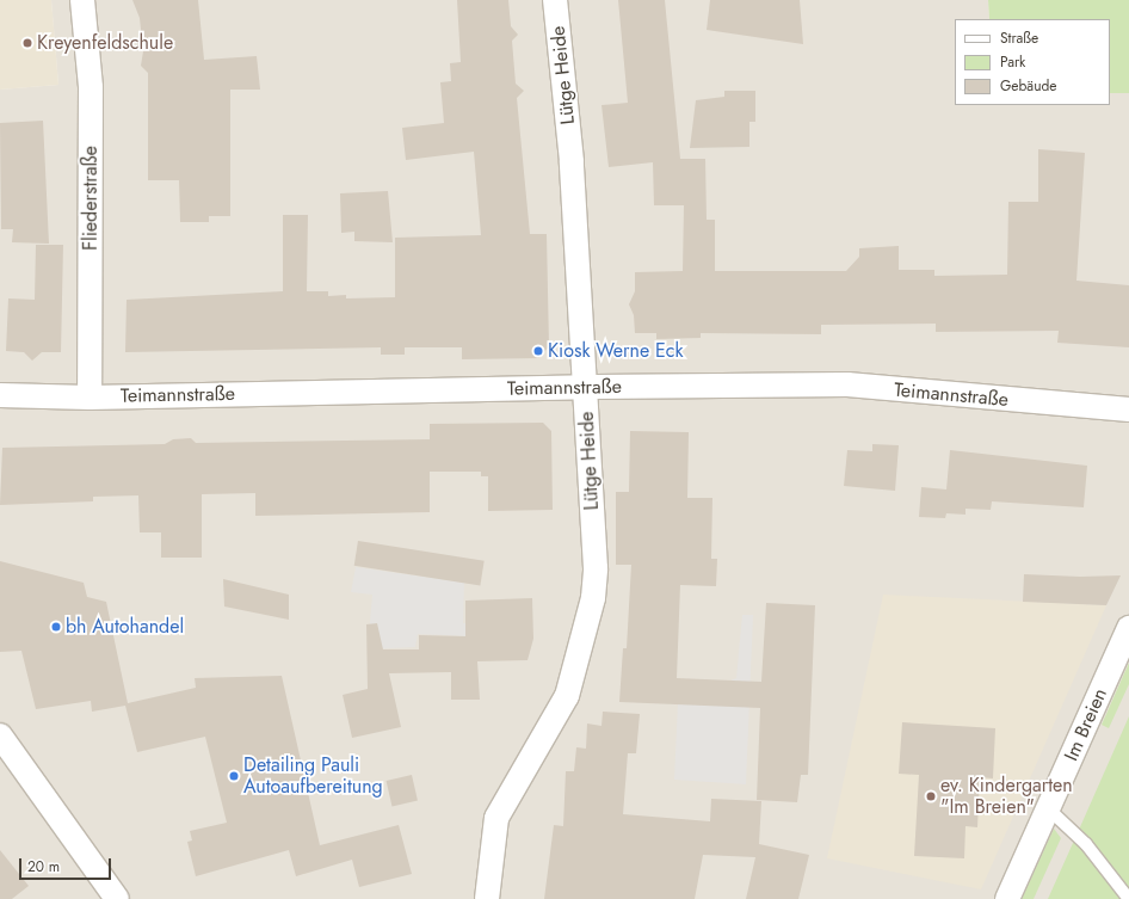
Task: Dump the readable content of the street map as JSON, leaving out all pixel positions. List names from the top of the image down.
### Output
{
  "streets": {
    "street": [
      "Lütge Heide",
      "Fliederstraße",
      "Teimannstraße",
      "Im Breien"
    ]
  },
  "crossings": [
    ["Lütge Heide", "Teimannstraße"],
    ["Fliederstraße", "Teimannstraße"]
  ],
  "places": [
    "Kreyenfeldschule",
    "Kiosk Werne Eck",
    "bh Autohandel",
    "Detailing Pauli Autoaufbereitung",
    "ev. Kindergarten \"Im Breien\""
  ],
  "legend": ["Straße", "Park", "Gebäude"],
  "scale_bar": "20 m"
}
